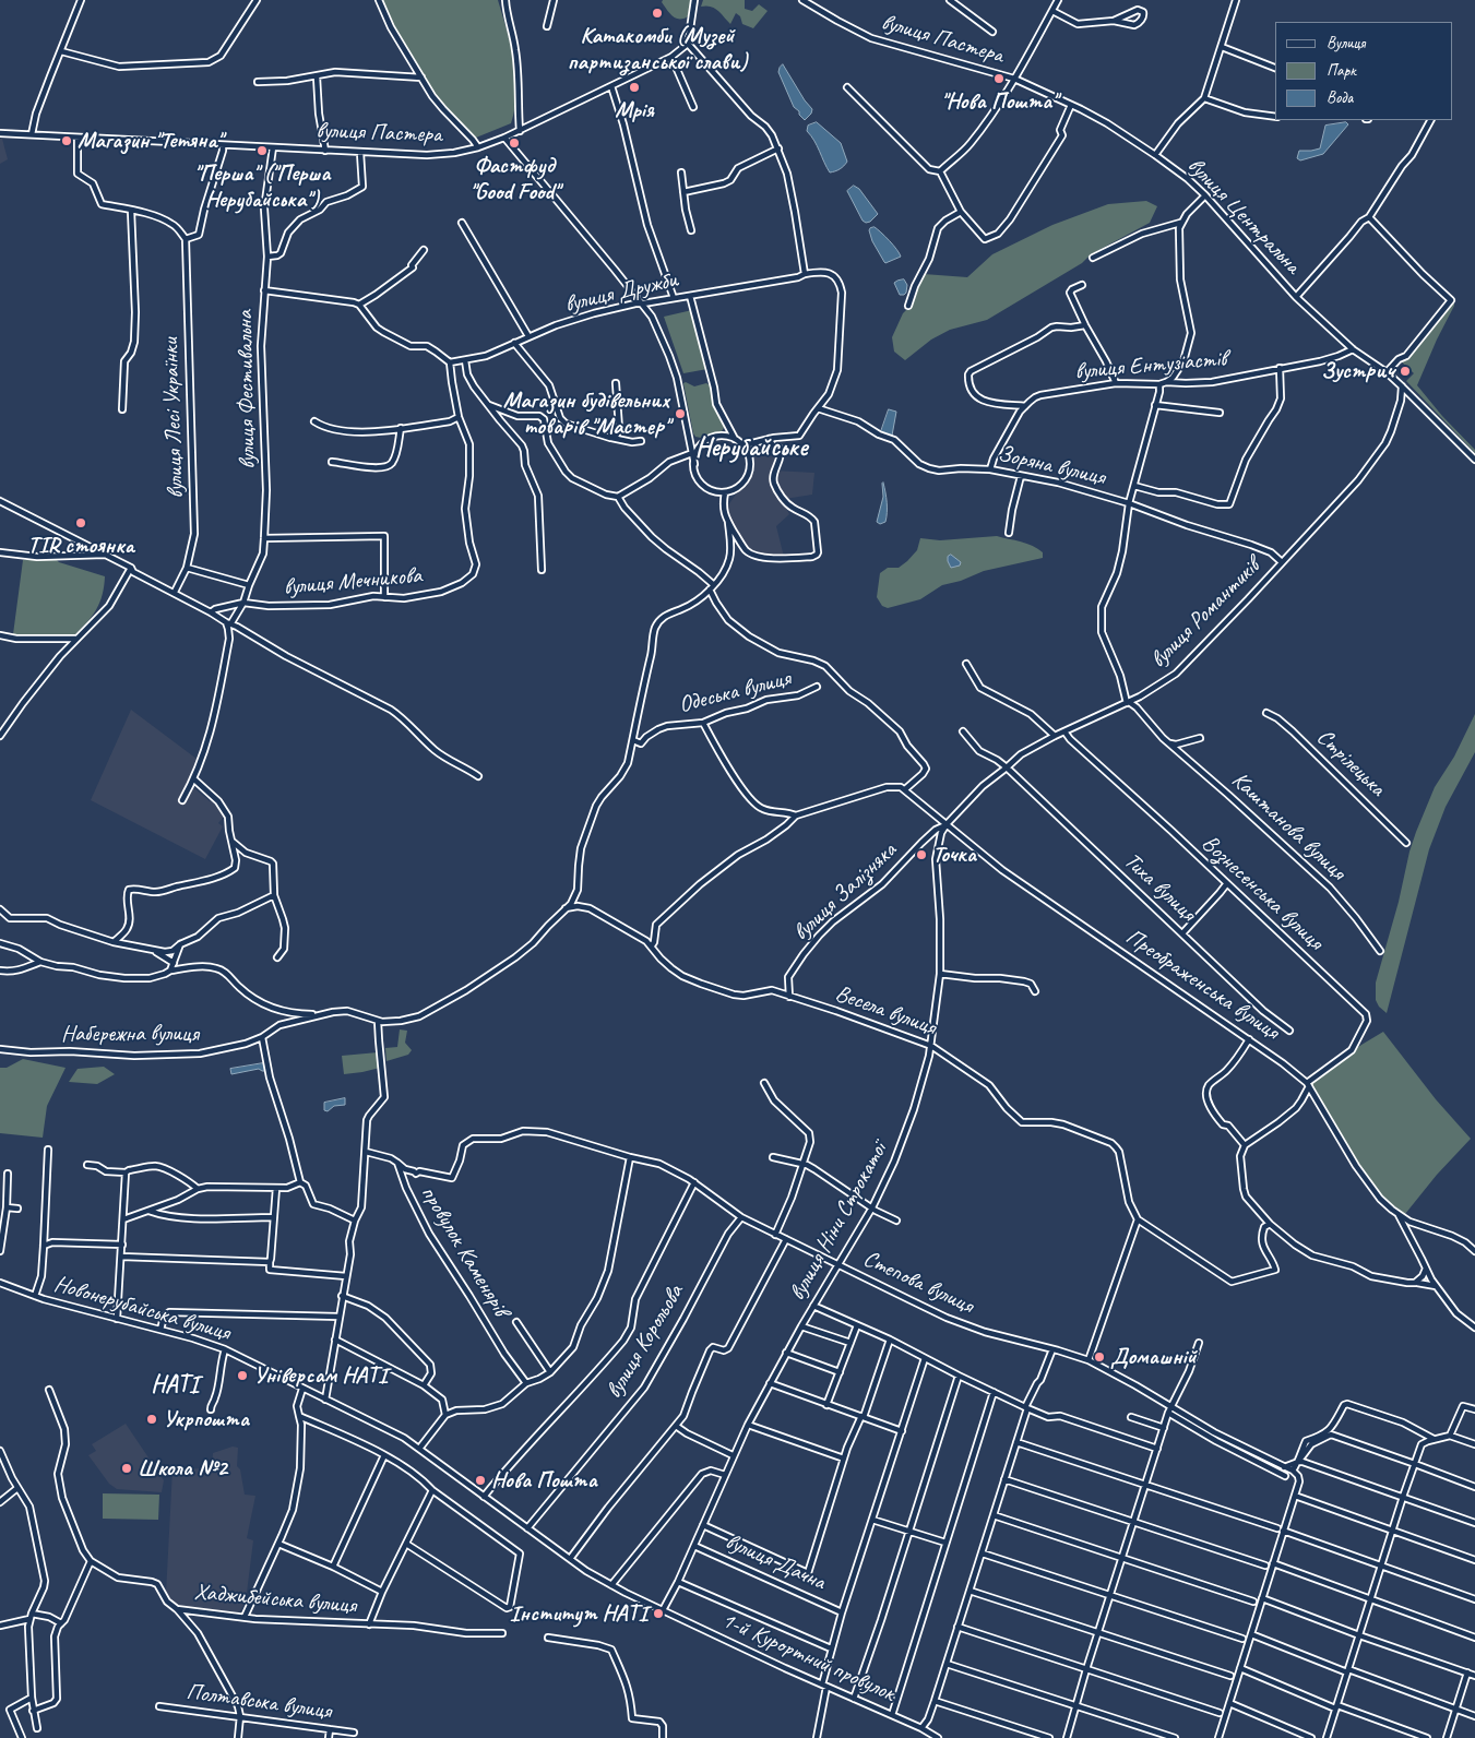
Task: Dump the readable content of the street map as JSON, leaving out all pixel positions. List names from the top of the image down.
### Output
{
  "streets": {
    "street": [
      "вулиця Пастера",
      "вулиця Центральна",
      "вулиця Дружби",
      "вулиця Ентузіастів",
      "вулиця Фестивальна",
      "вулиця Лесі Українки",
      "Зоряна вулиця",
      "вулиця Мечникова",
      "вулиця Романтиків",
      "Одеська вулиця",
      "Стрілецька",
      "Каштанова вулиця",
      "Тиха вулиця",
      "вулиця Залізняка",
      "Вознесенська вулиця",
      "Преображенська вулиця",
      "Весела вулиця",
      "Набережна вулиця",
      "вулиця Ніни Строкатої",
      "провулок Каменярів",
      "Степова вулиця",
      "Новонерубайська вулиця",
      "вулиця Корольова",
      "вулиця Дачна",
      "Хаджибейська вулиця",
      "1-й Курортний провулок",
      "Полтавська вулиця"
    ]
  },
  "crossings": [
    ["вулиця Пастера", "вулиця Центральна"],
    ["вулиця Пастера", "вулиця Фестивальна"],
    ["вулиця Центральна", "вулиця Ентузіастів"],
    ["вулиця Центральна", "вулиця Романтиків"],
    ["вулиця Дружби", "Зоряна вулиця"],
    ["вулиця Дружби", "вулиця Мечникова"],
    ["вулиця Фестивальна", "вулиця Мечникова"],
    ["Зоряна вулиця", "вулиця Романтиків"],
    ["вулиця Романтиків", "Каштанова вулиця"],
    ["вулиця Романтиків", "Тиха вулиця"],
    ["вулиця Романтиків", "вулиця Залізняка"],
    ["вулиця Романтиків", "Вознесенська вулиця"],
    ["вулиця Романтиків", "Преображенська вулиця"],
    ["вулиця Романтиків", "вулиця Ніни Строкатої"],
    ["вулиця Залізняка", "Преображенська вулиця"],
    ["вулиця Залізняка", "Весела вулиця"],
    ["вулиця Залізняка", "вулиця Ніни Строкатої"],
    ["Вознесенська вулиця", "Преображенська вулиця"],
    ["Преображенська вулиця", "вулиця Ніни Строкатої"],
    ["Весела вулиця", "вулиця Ніни Строкатої"],
    ["вулиця Ніни Строкатої", "Степова вулиця"],
    ["вулиця Ніни Строкатої", "Новонерубайська вулиця"],
    ["вулиця Ніни Строкатої", "вулиця Дачна"],
    ["вулиця Ніни Строкатої", "1-й Курортний провулок"],
    ["провулок Каменярів", "Степова вулиця"],
    ["Степова вулиця", "вулиця Корольова"],
    ["Новонерубайська вулиця", "вулиця Корольова"],
    ["Новонерубайська вулиця", "1-й Курортний провулок"]
  ],
  "districts": ["Нерубайське", "НАТІ"],
  "places": [
    "Катакомби (Музей партизанської слави)",
    "\"Нова Пошта\"",
    "Мрія",
    "Магазин \"Тетяна\"",
    "Фастфуд \"Good Food\"",
    "\"Перша\" (\"Перша Нерубайська\")",
    "Зустрич",
    "Магазин будівельних товарів \"Мастер\"",
    "TIR стоянка",
    "Точка",
    "Домашній",
    "Універсам НАТІ",
    "Укрпошта",
    "Школа №2",
    "Нова Пошта",
    "Інститут НАТІ"
  ],
  "legend": ["Вулиця", "Парк", "Вода"]
}
